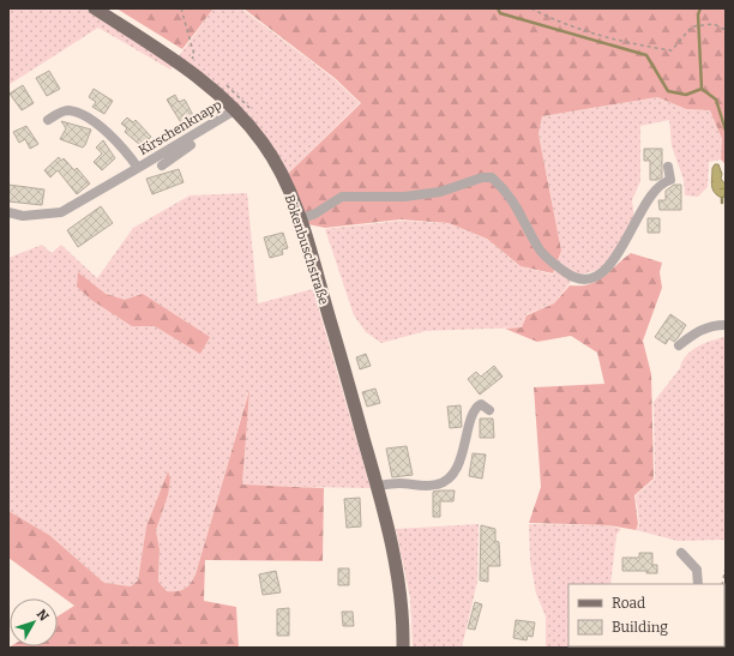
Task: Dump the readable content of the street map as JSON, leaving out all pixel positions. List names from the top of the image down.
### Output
{
  "streets": {
    "main road": ["Bökenbuschstraße"],
    "street": ["Kirschenknapp"]
  },
  "crossings": [
    ["Kirschenknapp", "Bökenbuschstraße"]
  ],
  "legend": ["Road", "Building"],
  "north": "top right"
}
